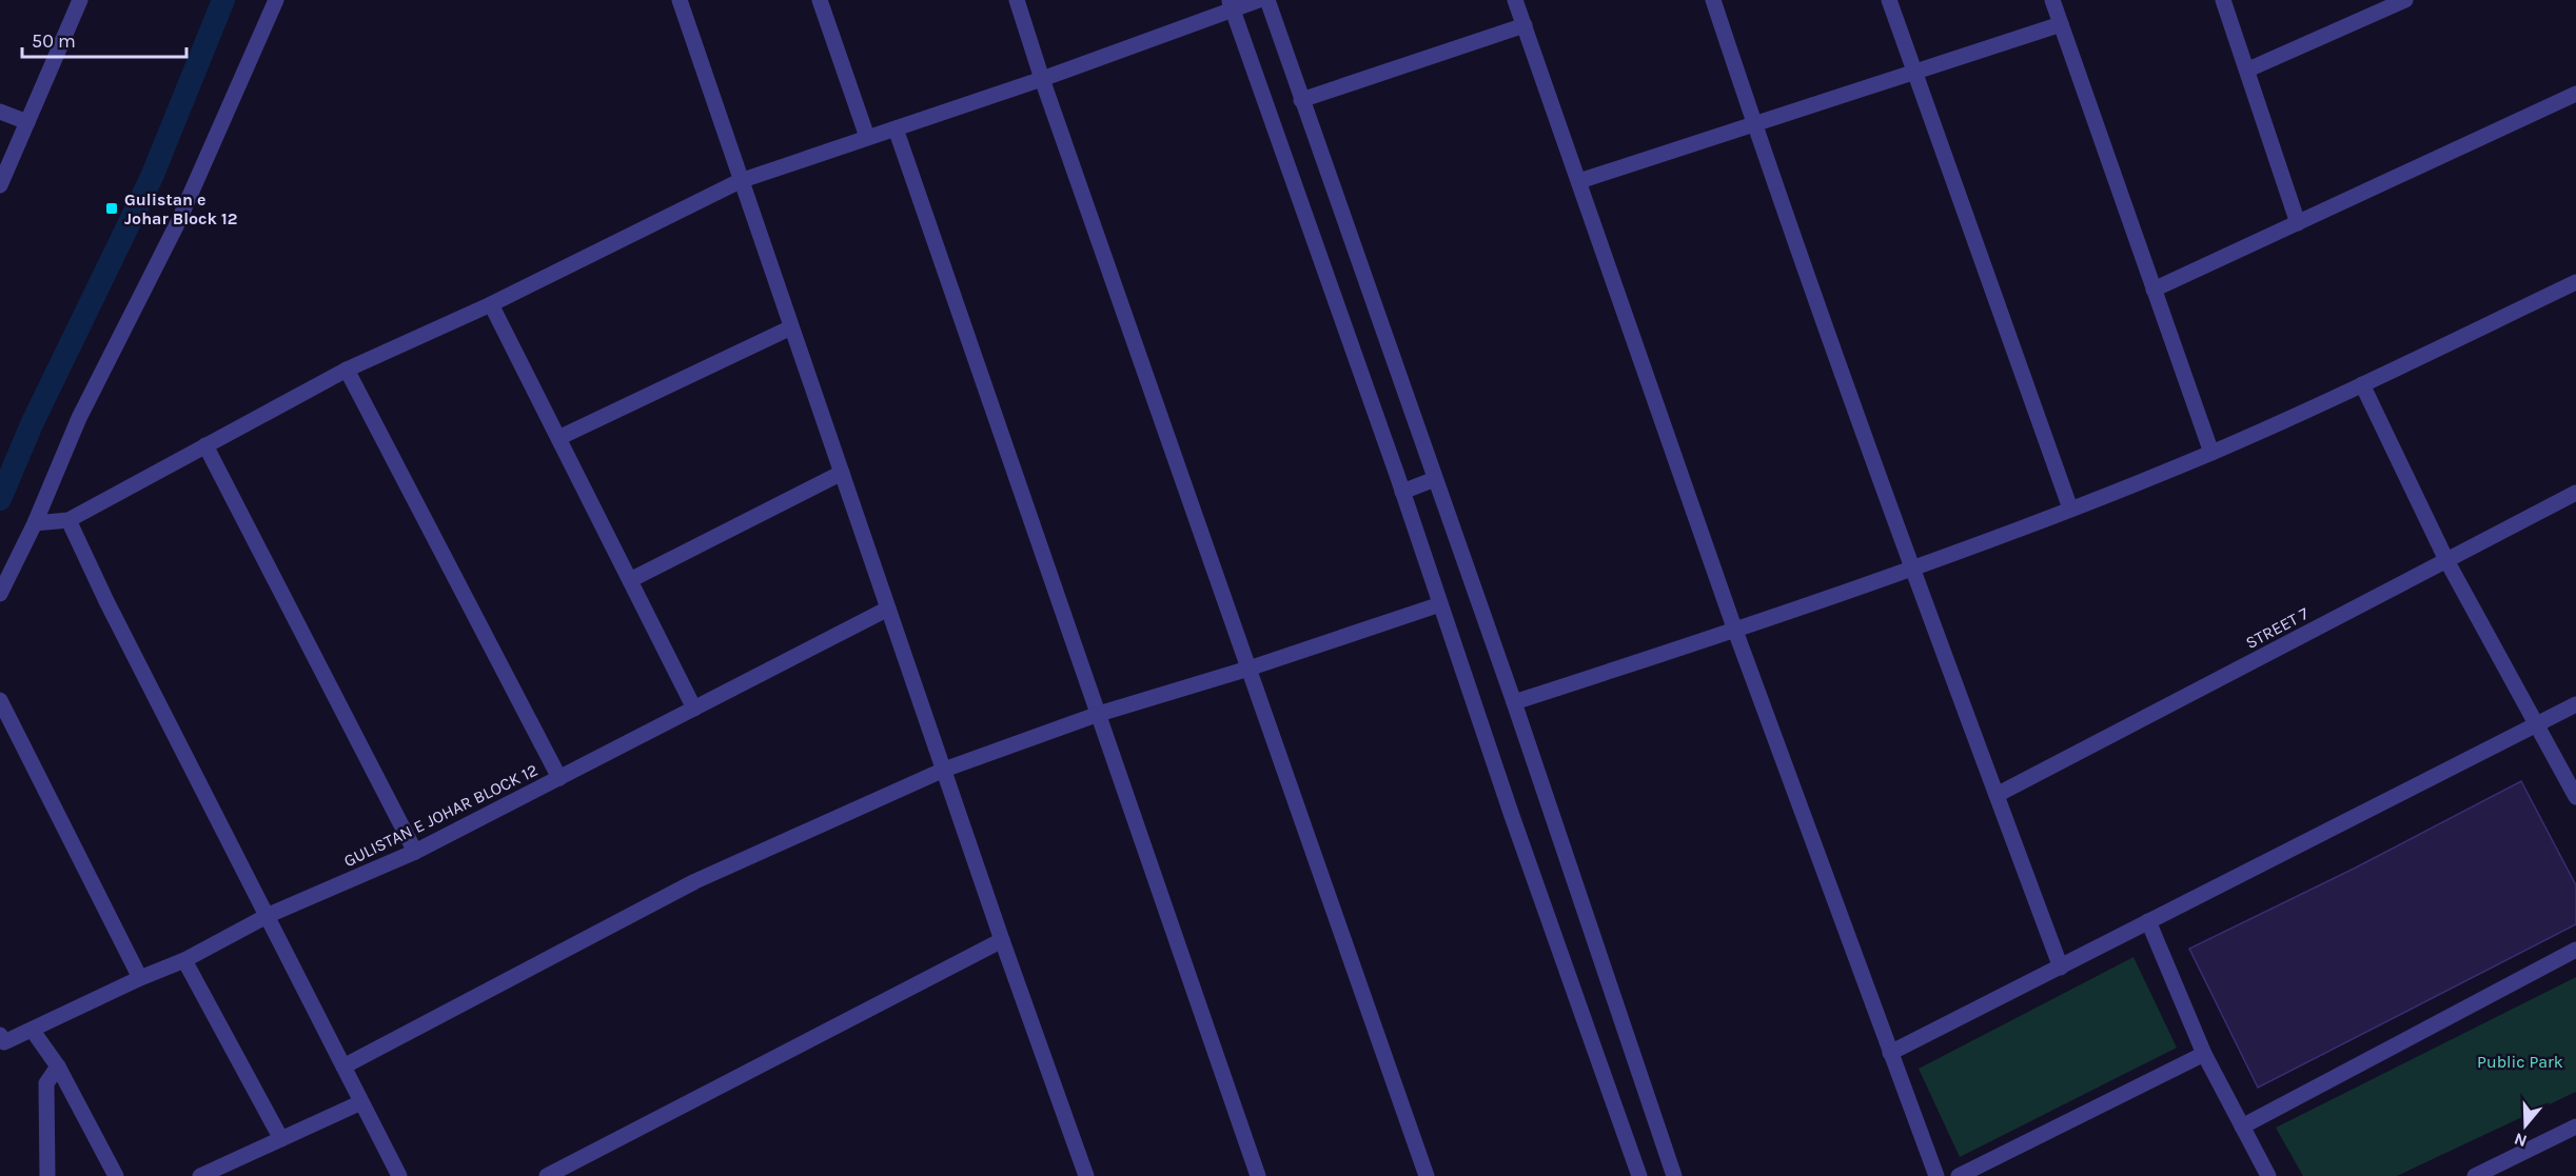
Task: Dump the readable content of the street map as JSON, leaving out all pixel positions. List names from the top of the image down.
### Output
{
  "streets": {
    "street": ["STREET 7", "GULISTAN E JOHAR BLOCK 12"]
  },
  "parks": ["Public Park"],
  "places": {
    "transit": ["Gulistan e Johar Block 12"]
  },
  "scale_bar": "50 m",
  "north": "bottom"
}
